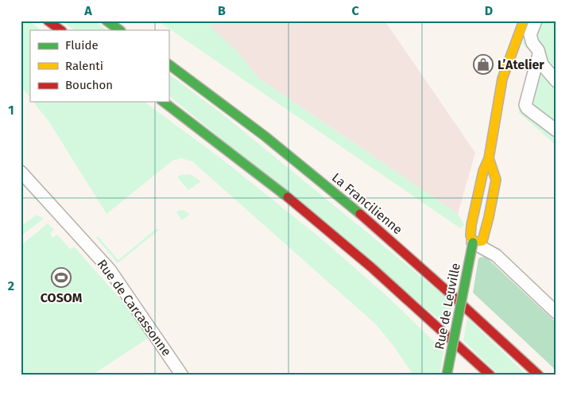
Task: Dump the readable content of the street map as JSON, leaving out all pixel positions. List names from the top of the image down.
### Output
{
  "streets": {
    "main road": ["La Francilienne", "Rue de Leuville"],
    "street": ["Rue de Carcassonne"]
  },
  "places": {
    "shop": ["L’Atelier"],
    "sports": ["COSOM"]
  },
  "legend": ["Fluide", "Ralenti", "Bouchon"],
  "grid": {
    "columns": [
      "A",
      "B",
      "C",
      "D"
    ],
    "rows": ["1", "2"]
  }
}
